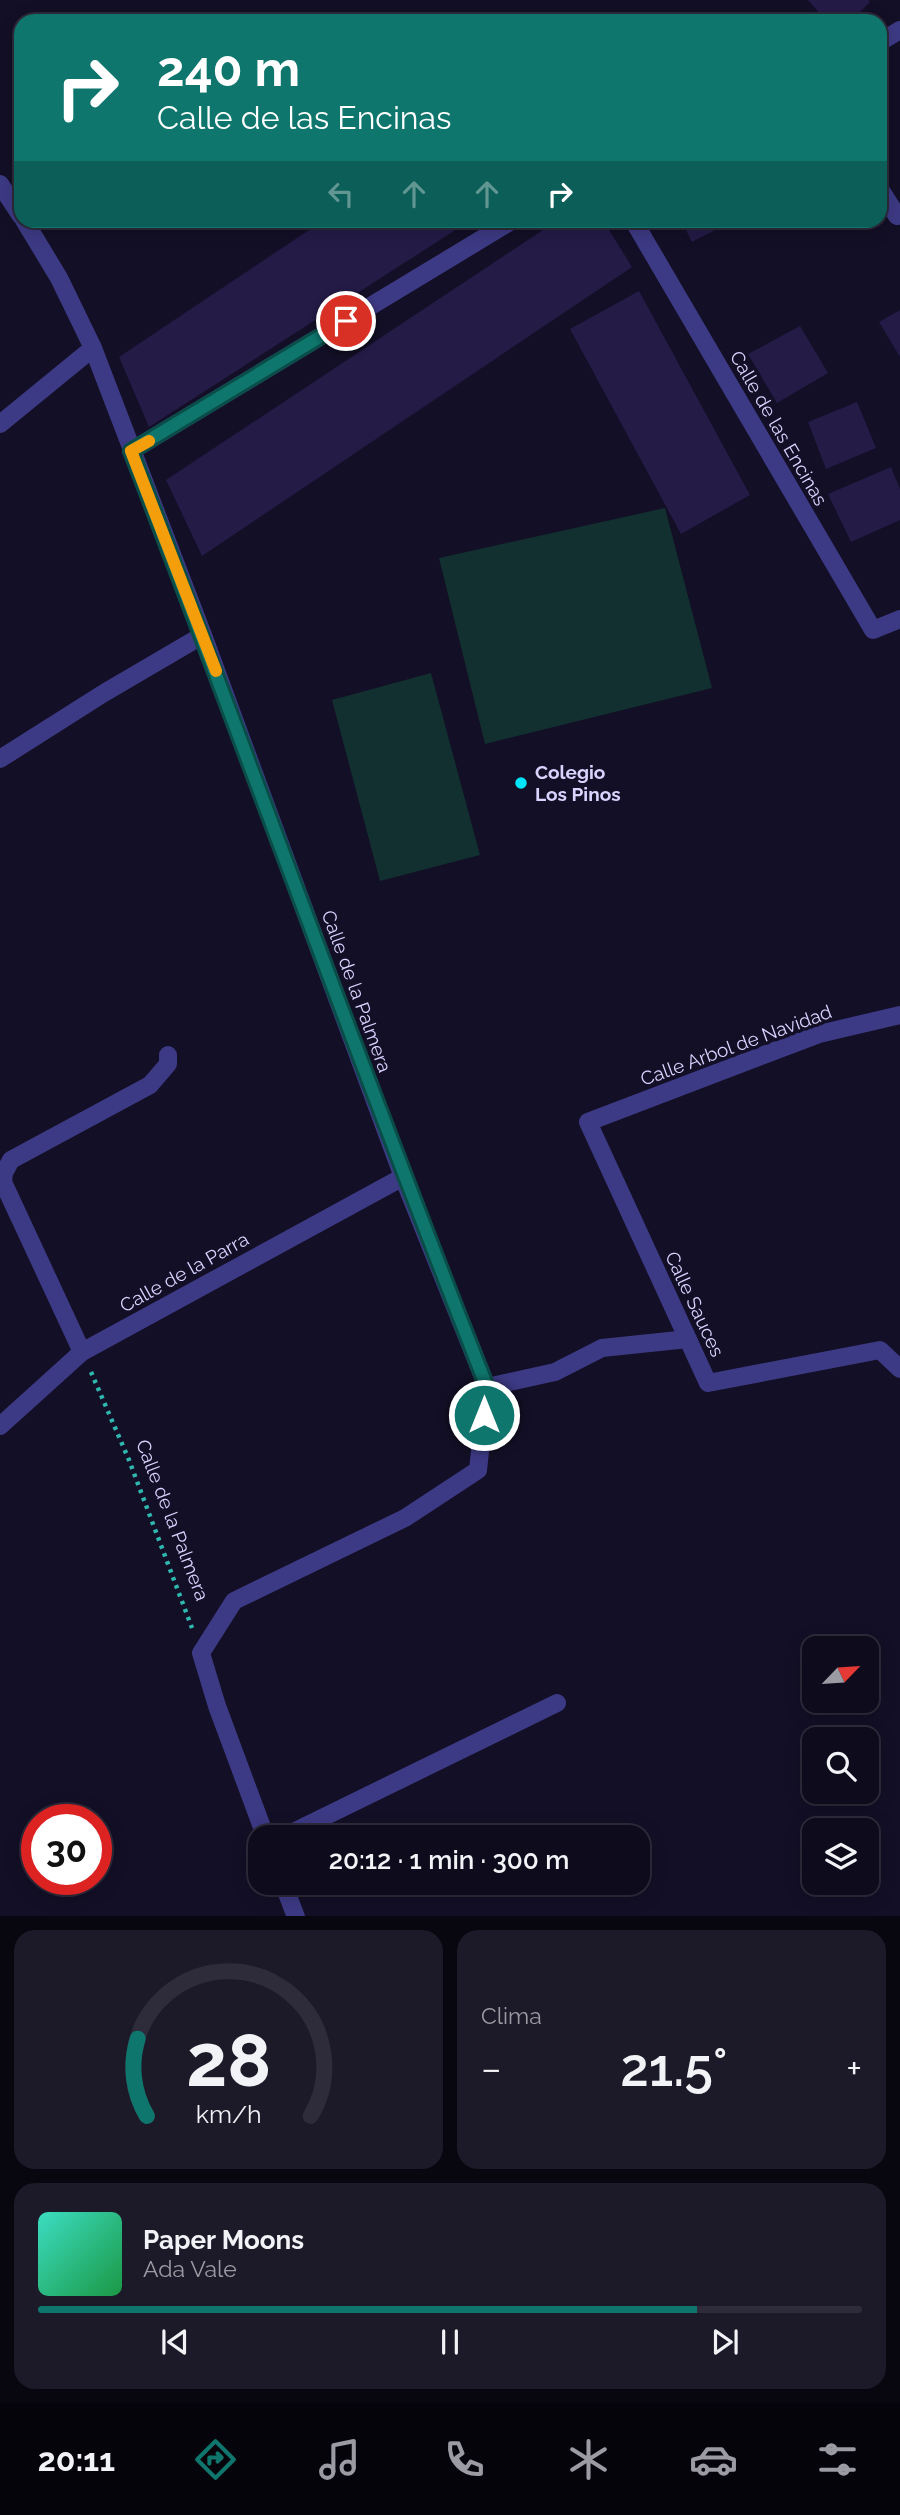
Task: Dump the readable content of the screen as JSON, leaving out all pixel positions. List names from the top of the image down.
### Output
{
  "streets": {
    "street": [
      "Calle de las Encinas",
      "Calle de la Palmera",
      "Calle Arbol de Navidad",
      "Calle de la Parra",
      "Calle Sauces"
    ]
  },
  "crossings": [
    ["Calle de la Palmera", "Calle de la Parra"],
    ["Calle Arbol de Navidad", "Calle Sauces"]
  ],
  "places": ["Colegio Los Pinos"],
  "north": "top right",
  "page": {
    "turn": ["240 m", "Calle de las Encinas"],
    "limit": "30",
    "trip": "20:12 · 1 min · 300 m",
    "tile": "Clima",
    "heat": ["−", "21.5°", "+"],
    "song": ["Paper Moons", "Ada Vale"],
    "tabs": "20:11",
    "gauge": ["28", "km/h"]
  }
}
